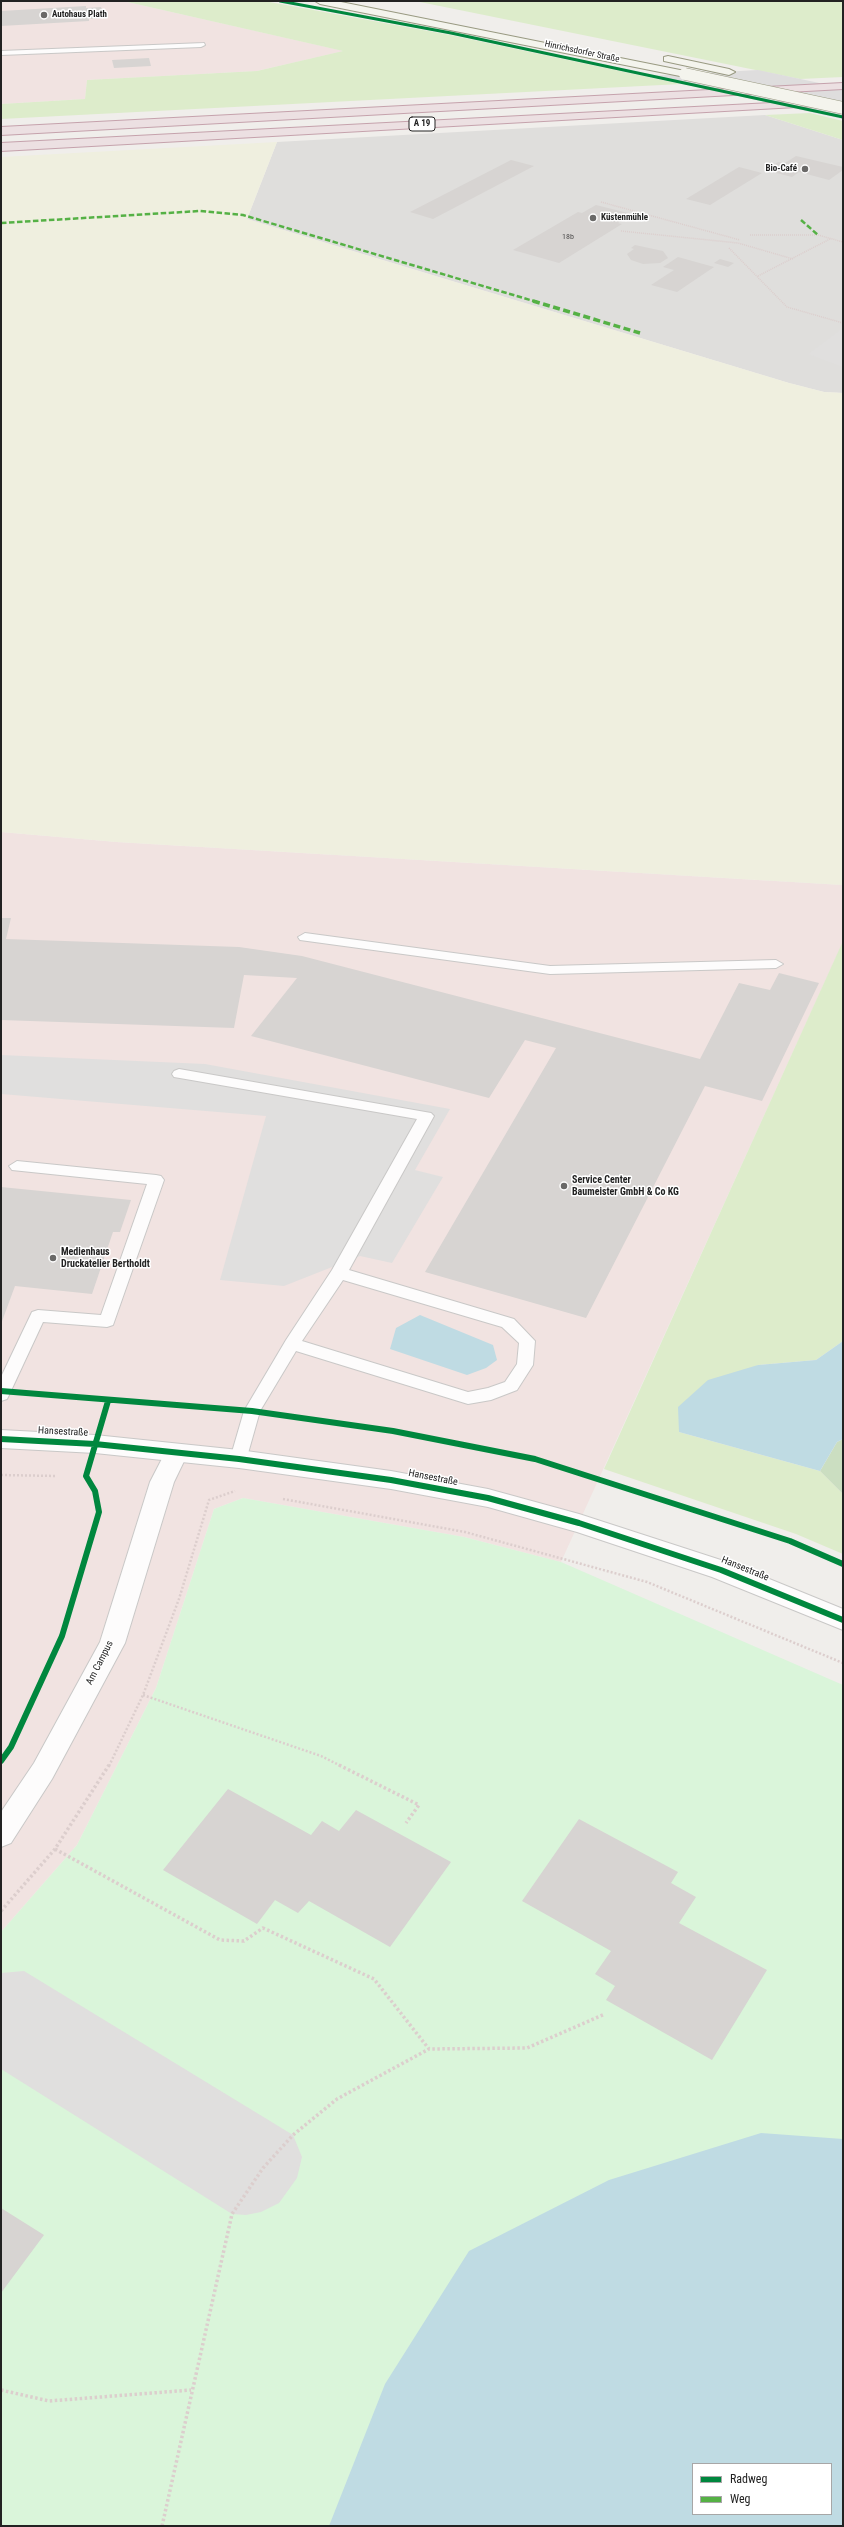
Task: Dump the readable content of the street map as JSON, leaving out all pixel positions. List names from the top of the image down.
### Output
{
  "streets": {
    "highway": ["A 19"],
    "main road": ["Hinrichsdorfer Straße"],
    "street": ["Hansestraße", "Am Campus"]
  },
  "crossings": [
    ["Hansestraße", "Am Campus"]
  ],
  "places": [
    "Autohaus Plath",
    "Bio-Café",
    "Küstenmühle",
    "Service Center Baumeister GmbH & Co KG",
    "Medienhaus Druckatelier Bertholdt"
  ],
  "house_numbers": ["18b"],
  "legend": ["Radweg", "Weg"]
}
